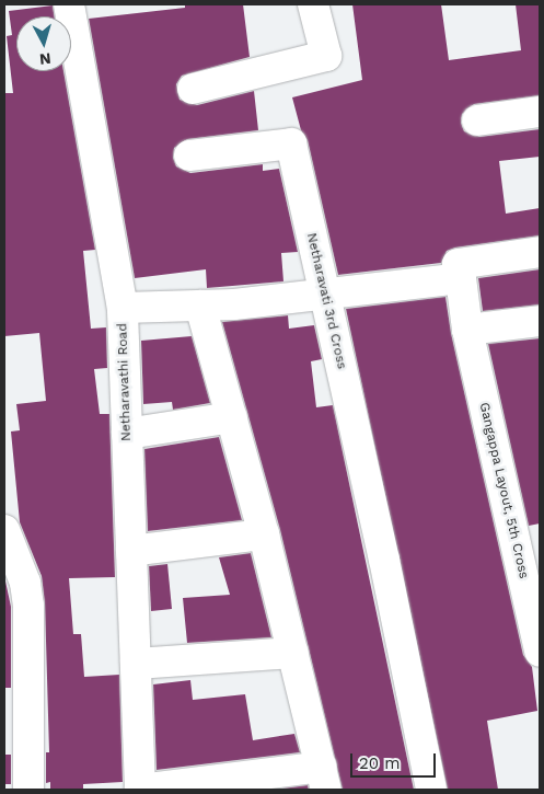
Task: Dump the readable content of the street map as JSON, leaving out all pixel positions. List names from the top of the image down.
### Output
{
  "streets": {
    "street": ["Netharavati 3rd Cross", "Netharavathi Road", "Gangappa Layout, 5th Cross"]
  },
  "crossings": [
    ["Netharavati 3rd Cross", "Netharavathi Road"]
  ],
  "scale_bar": "20 m",
  "north": "bottom"
}
